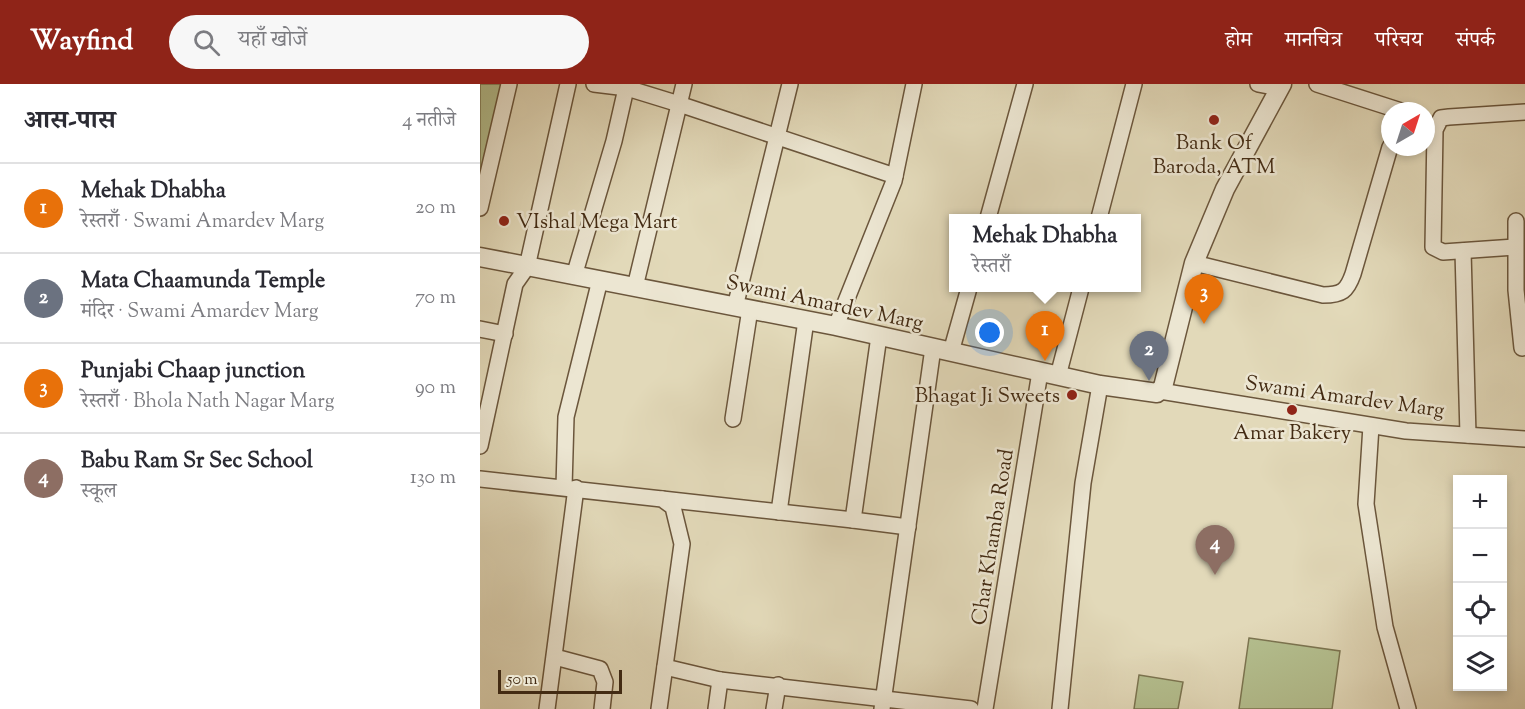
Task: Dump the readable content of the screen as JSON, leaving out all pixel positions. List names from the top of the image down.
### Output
{
  "streets": {
    "street": ["Swami Amardev Marg", "Char Khamba Road"]
  },
  "crossings": [
    ["Swami Amardev Marg", "Char Khamba Road"]
  ],
  "places": [
    "Bank Of Baroda, ATM",
    "VIshal Mega Mart",
    "Bhagat Ji Sweets",
    "Amar Bakery"
  ],
  "scale_bar": "50 m",
  "north": "top right",
  "page": {
    "header": "Wayfind",
    "search": "यहाँ खोजें",
    "nav": [
      "होम",
      "मानचित्र",
      "परिचय",
      "संपर्क"
    ],
    "heading": ["आस-पास", "4 नतीजे"],
    "list": [
      {
        "mark": "1",
        "name": "Mehak Dhabha",
        "note": "रेस्तराँ · Swami Amardev Marg",
        "value": "20 m"
      },
      {
        "mark": "2",
        "name": "Mata Chaamunda Temple",
        "note": "मंदिर · Swami Amardev Marg",
        "value": "70 m"
      },
      {
        "mark": "3",
        "name": "Punjabi Chaap junction",
        "note": "रेस्तराँ · Bhola Nath Nagar Marg",
        "value": "90 m"
      },
      {
        "mark": "4",
        "name": "Babu Ram Sr Sec School",
        "note": "स्कूल",
        "value": "130 m"
      }
    ],
    "popup": ["Mehak Dhabha", "रेस्तराँ"],
    "pins": [
      "3",
      "1",
      "2",
      "4"
    ],
    "map_buttons": ["+", "−"],
    "scale": "50 m"
  }
}
